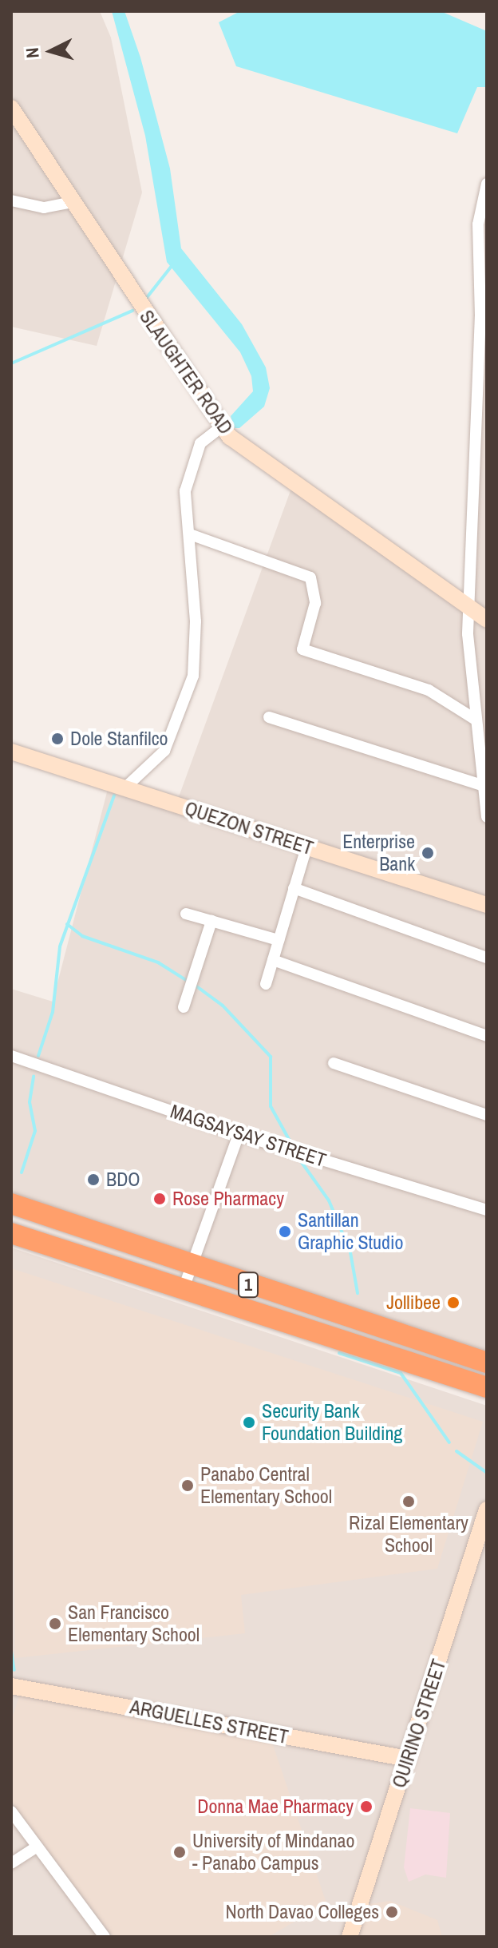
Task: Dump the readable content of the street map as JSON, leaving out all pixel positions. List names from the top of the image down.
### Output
{
  "streets": {
    "highway": ["1"],
    "street": [
      "SLAUGHTER ROAD",
      "QUEZON STREET",
      "MAGSAYSAY STREET",
      "ARGUELLES STREET",
      "QUIRINO STREET"
    ]
  },
  "crossings": [
    ["ARGUELLES STREET", "QUIRINO STREET"]
  ],
  "places": [
    "Dole Stanfilco",
    "Enterprise Bank",
    "BDO",
    "Rose Pharmacy",
    "Santillan Graphic Studio",
    "Jollibee",
    "Security Bank Foundation Building",
    "Panabo Central Elementary School",
    "Rizal Elementary School",
    "San Francisco Elementary School",
    "Donna Mae Pharmacy",
    "University of Mindanao - Panabo Campus",
    "North Davao Colleges"
  ],
  "north": "left"
}
